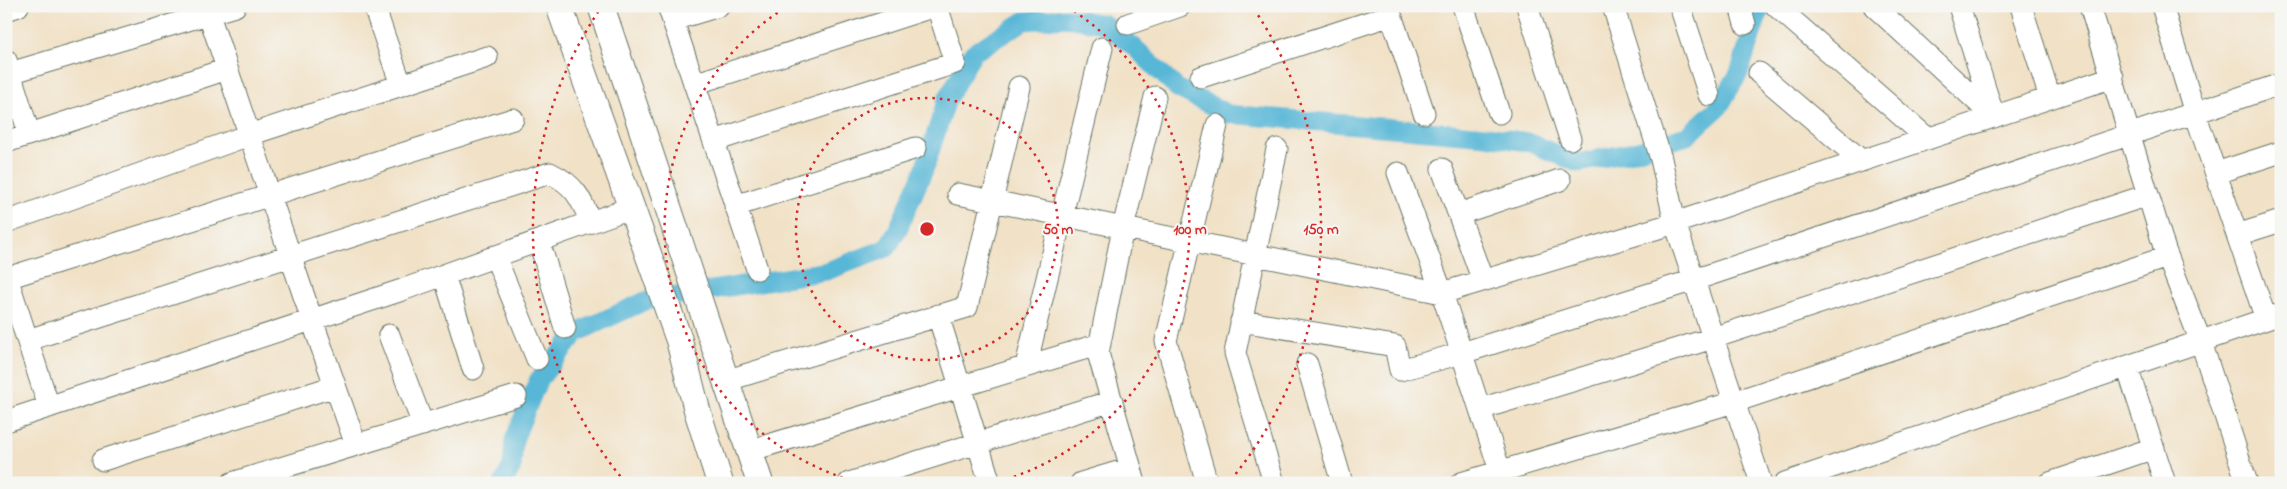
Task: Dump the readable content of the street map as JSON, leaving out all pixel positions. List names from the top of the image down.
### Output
{
  "rings": ["50 m", "100 m", "150 m"]
}
